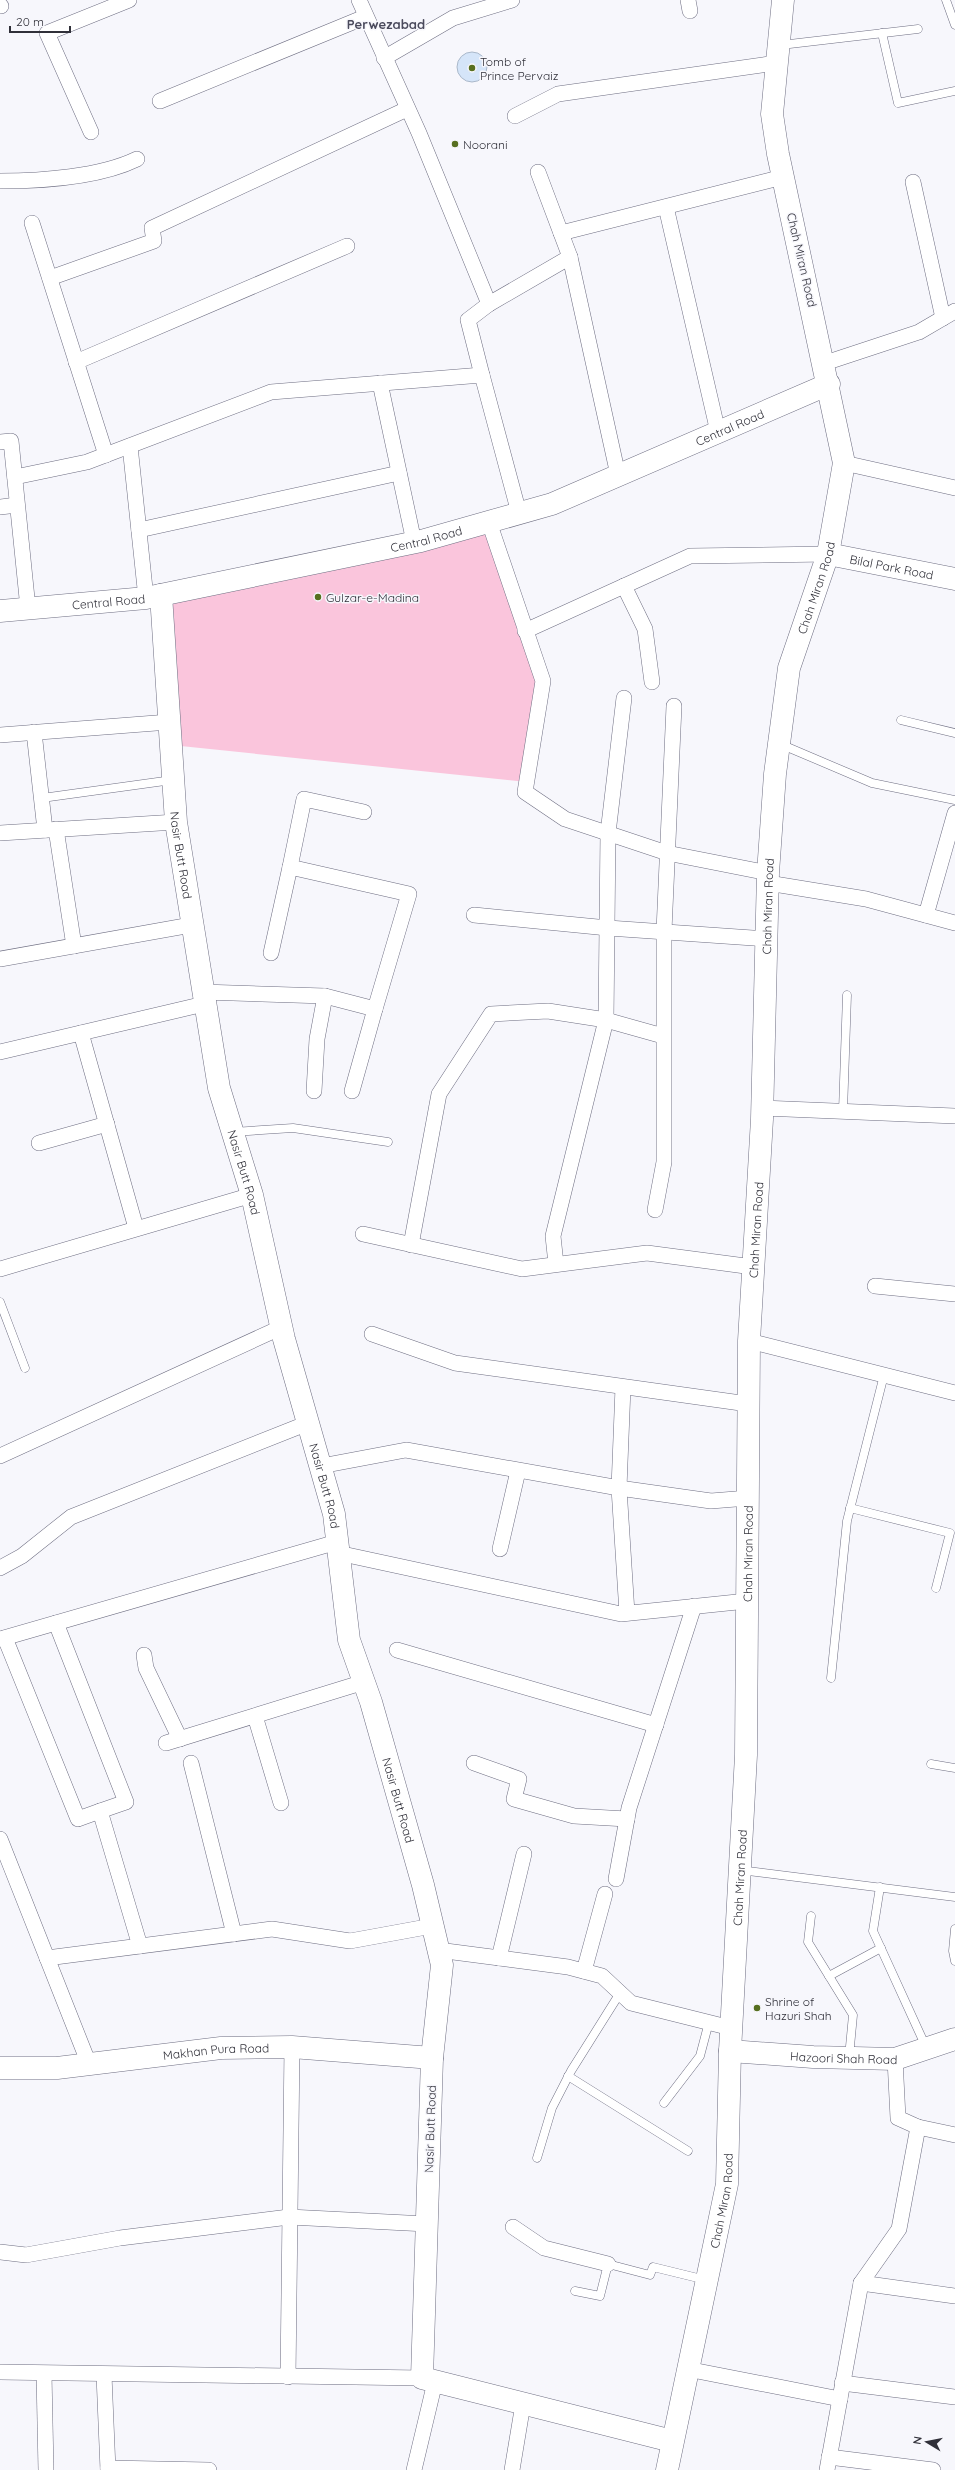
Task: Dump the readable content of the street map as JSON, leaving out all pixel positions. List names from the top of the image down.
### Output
{
  "streets": {
    "street": [
      "Chah Miran Road",
      "Central Road",
      "Bilal Park Road",
      "Nasir Butt Road",
      "Makhan Pura Road",
      "Hazoori Shah Road"
    ]
  },
  "crossings": [
    ["Chah Miran Road", "Central Road"],
    ["Chah Miran Road", "Bilal Park Road"],
    ["Chah Miran Road", "Hazoori Shah Road"],
    ["Central Road", "Nasir Butt Road"],
    ["Nasir Butt Road", "Makhan Pura Road"]
  ],
  "districts": ["Perwezabad"],
  "places": [
    "Tomb of Prince Pervaiz",
    "Noorani",
    "Gulzar-e-Madina",
    "Shrine of Hazuri Shah"
  ],
  "scale_bar": "20 m",
  "north": "left"
}
